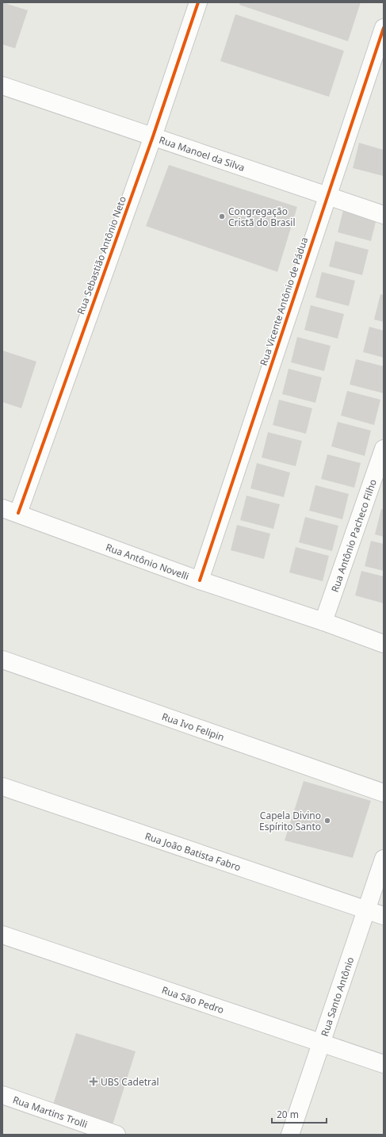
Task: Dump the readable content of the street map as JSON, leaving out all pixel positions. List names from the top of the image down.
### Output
{
  "streets": {
    "street": [
      "Rua Manoel da Silva",
      "Rua Sebastião Antônio Neto",
      "Rua Vicente Antônio de Pádua",
      "Rua Antônio Pacheco Filho",
      "Rua Antônio Novelli",
      "Rua Ivo Felipin",
      "Rua João Batista Fabro",
      "Rua Santo Antônio",
      "Rua São Pedro",
      "Rua Martins Trolli"
    ]
  },
  "crossings": [
    ["Rua Manoel da Silva", "Rua Sebastião Antônio Neto"],
    ["Rua Manoel da Silva", "Rua Vicente Antônio de Pádua"],
    ["Rua Sebastião Antônio Neto", "Rua Antônio Novelli"],
    ["Rua Vicente Antônio de Pádua", "Rua Antônio Novelli"],
    ["Rua Antônio Pacheco Filho", "Rua Antônio Novelli"],
    ["Rua João Batista Fabro", "Rua Santo Antônio"],
    ["Rua Santo Antônio", "Rua São Pedro"]
  ],
  "places": {
    "other": ["Congregação Cristã do Brasil", "Capela Divino Espírito Santo"],
    "health": ["UBS Cadetral"]
  },
  "scale_bar": "20 m"
}
